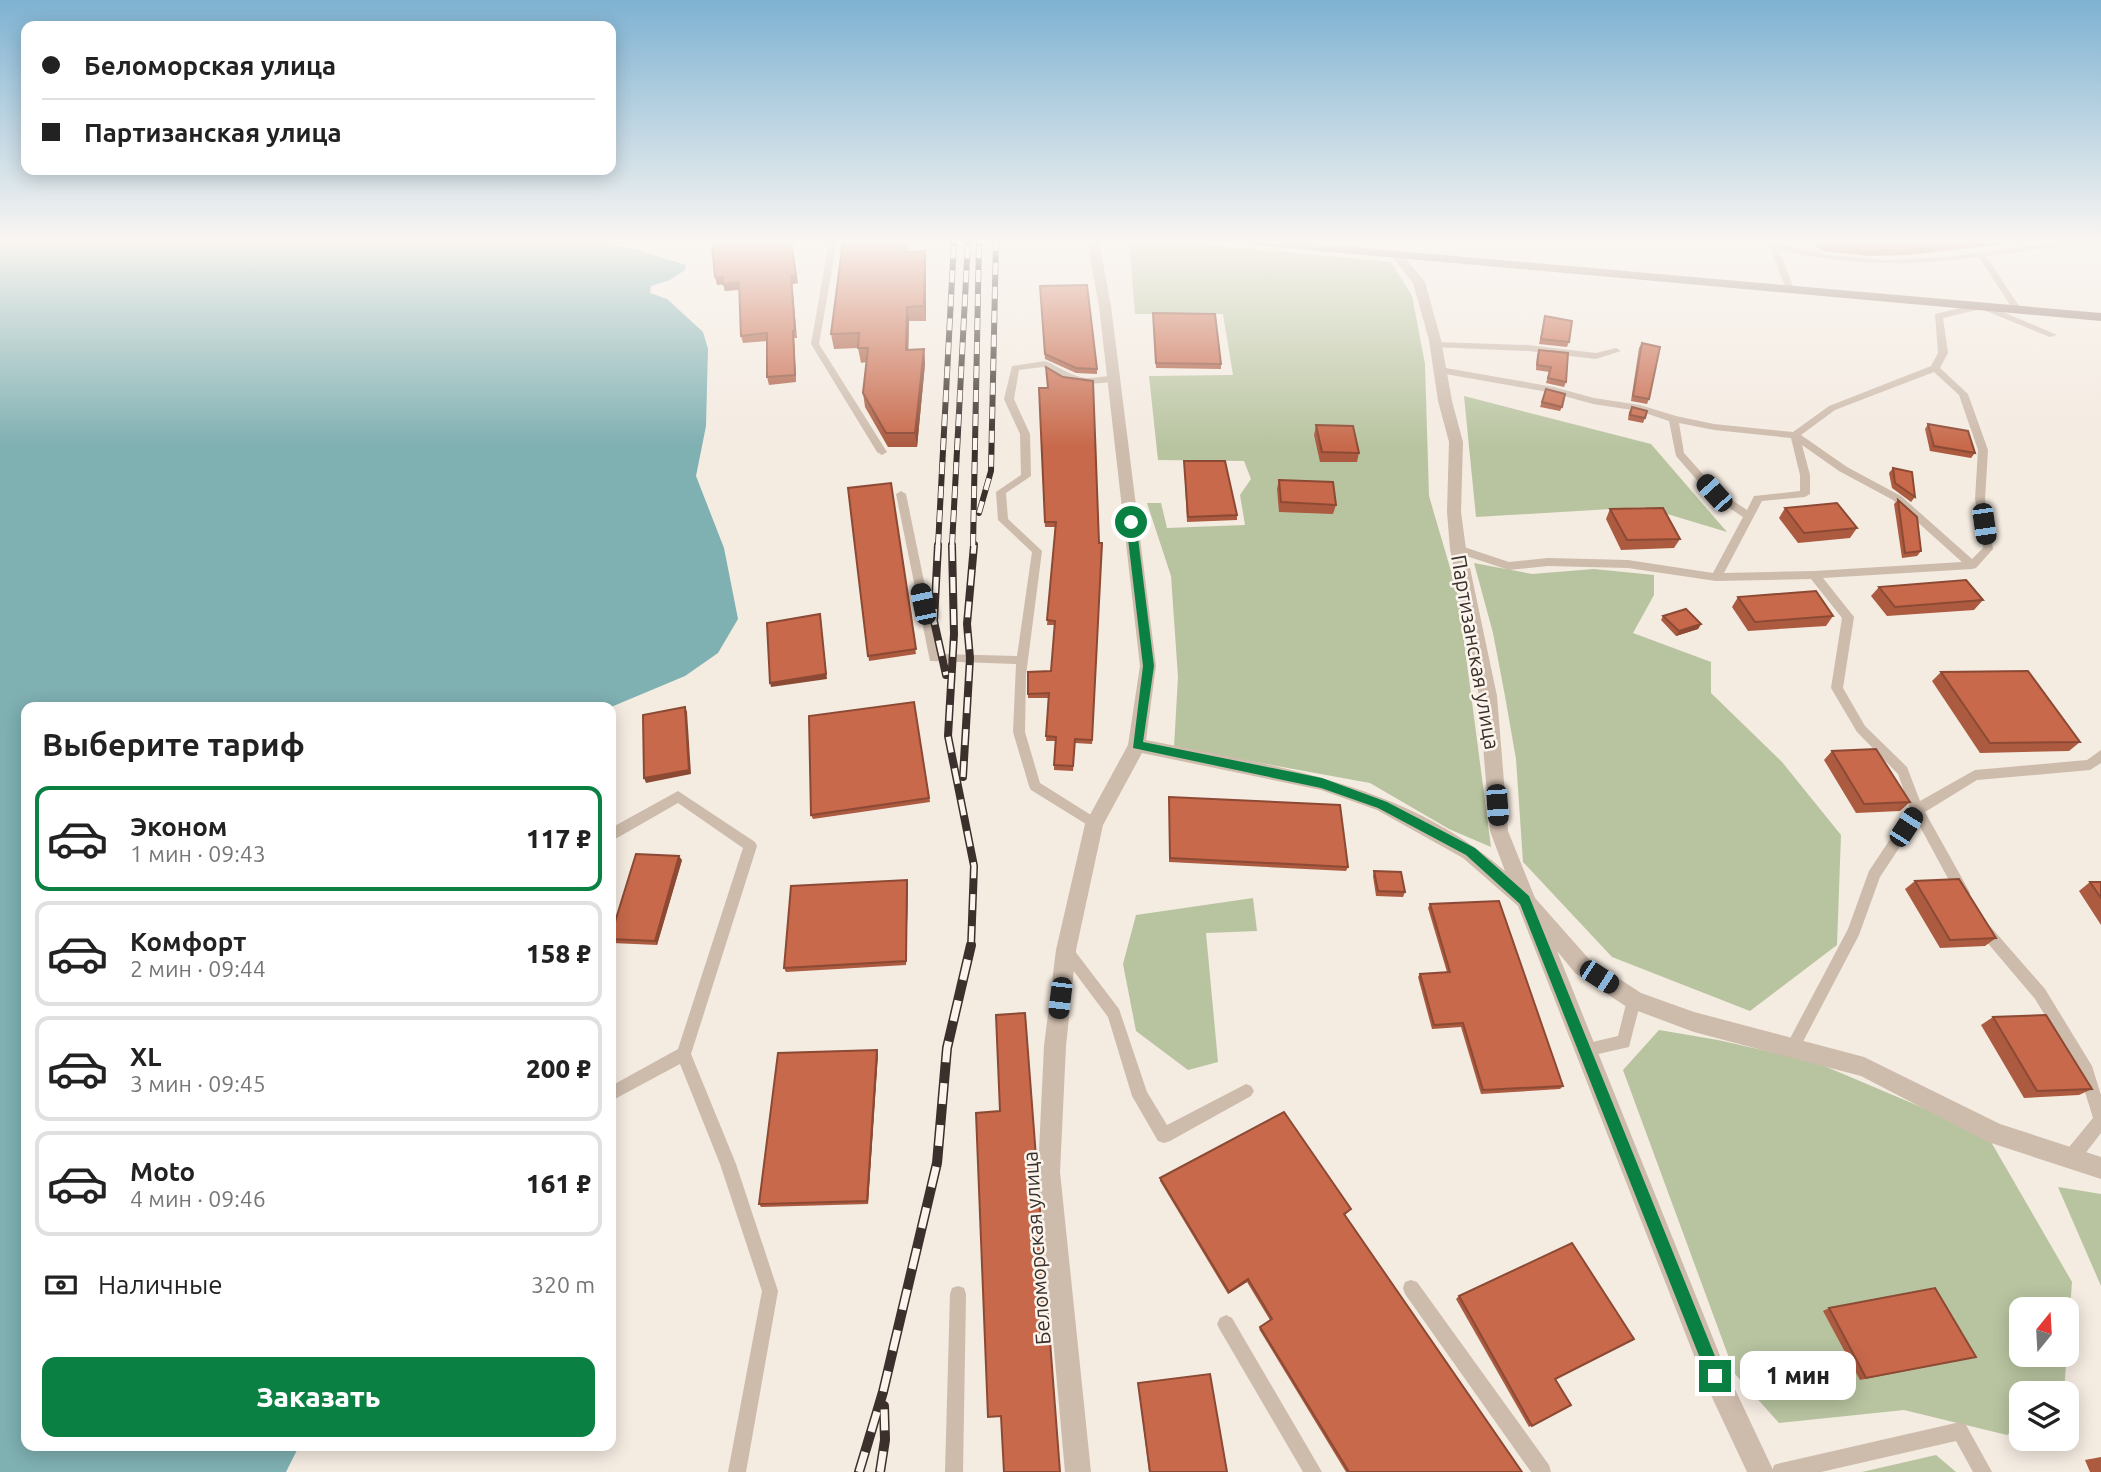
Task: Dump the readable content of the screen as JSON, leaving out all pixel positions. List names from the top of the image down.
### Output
{
  "streets": {
    "street": ["Партизанская улица", "Беломорская улица"]
  },
  "north": "top",
  "page": {
    "banner": ["Беломорская улица", "Партизанская улица"],
    "heading": "Выберите тариф",
    "list": [
      {
        "name": "Эконом",
        "note": "1 мин · 09:43",
        "value": "117 ₽"
      },
      {
        "name": "Комфорт",
        "note": "2 мин · 09:44",
        "value": "158 ₽"
      },
      {
        "name": "XL",
        "note": "3 мин · 09:45",
        "value": "200 ₽"
      },
      {
        "name": "Moto",
        "note": "4 мин · 09:46",
        "value": "161 ₽"
      }
    ],
    "pay": ["Наличные", "320 m"],
    "buttons": "Заказать",
    "bubble": "1 мин"
  }
}
